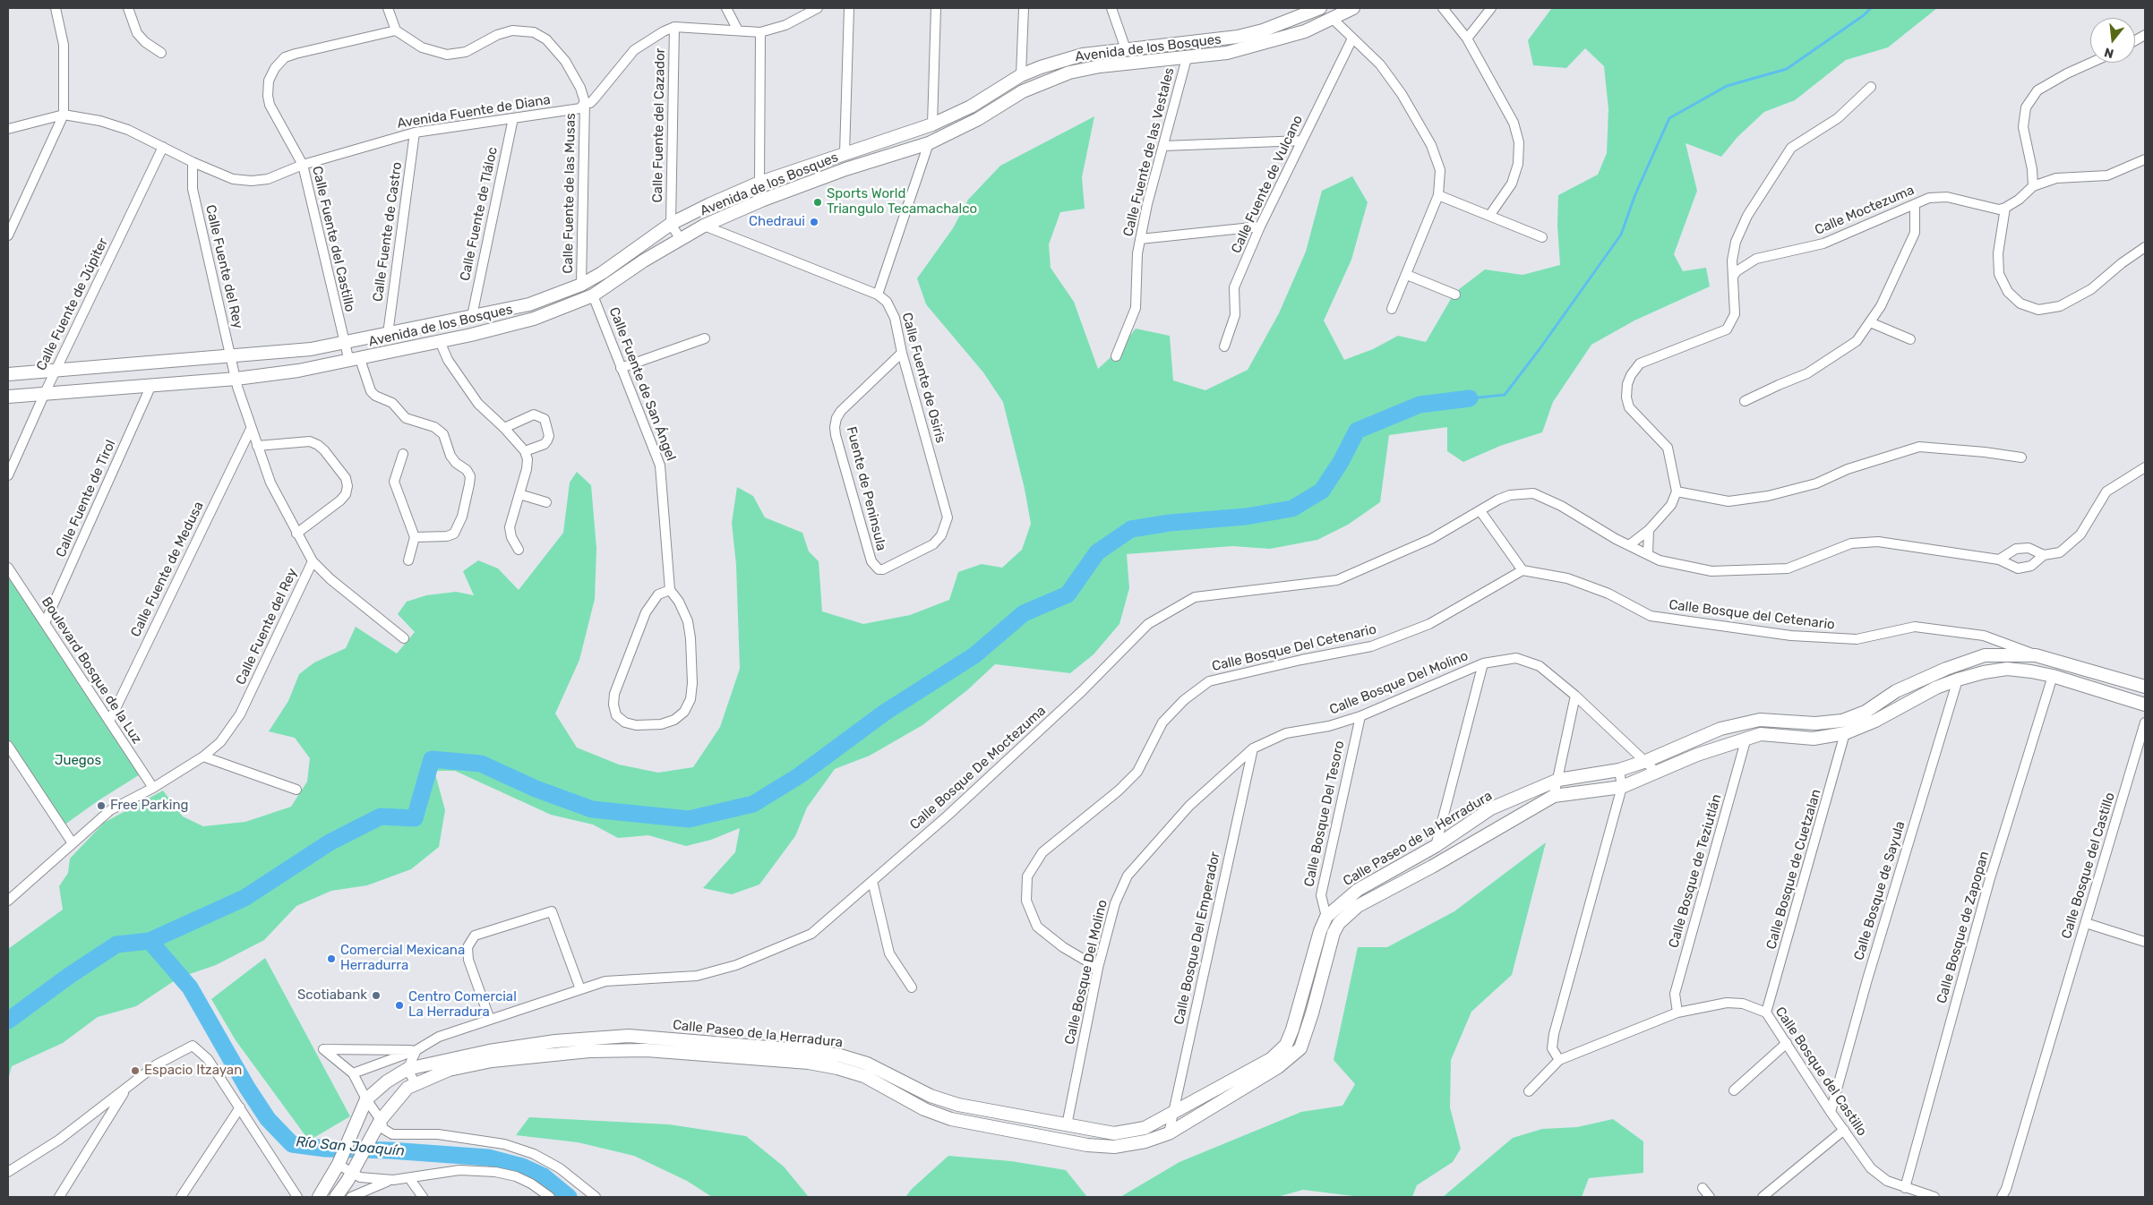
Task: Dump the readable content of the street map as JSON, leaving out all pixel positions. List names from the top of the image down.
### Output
{
  "streets": {
    "main road": ["Avenida de los Bosques", "Calle Paseo de la Herradura"],
    "street": [
      "Avenida Fuente de Diana",
      "Calle Fuente del Cazador",
      "Calle Fuente de las Vestales",
      "Calle Fuente de Vulcano",
      "Calle Fuente de las Musas",
      "Calle Moctezuma",
      "Calle Fuente de Tláloc",
      "Calle Fuente de Castro",
      "Calle Fuente del Castillo",
      "Calle Fuente del Rey",
      "Calle Fuente de Júpiter",
      "Calle Fuente de Osiris",
      "Calle Fuente de San Ángel",
      "Fuente de Peninsula",
      "Calle Fuente de Tirol",
      "Calle Fuente de Medusa",
      "Calle Bosque del Cetenario",
      "Calle Bosque Del Cetenario",
      "Boulevard Bosque de la Luz",
      "Calle Bosque Del Molino",
      "Calle Bosque De Moctezuma",
      "Calle Bosque Del Tesoro",
      "Calle Bosque del Castillo",
      "Calle Bosque de Cuetzalan",
      "Calle Bosque de Teziutlán",
      "Calle Bosque de Sayula",
      "Calle Bosque de Zapopan",
      "Calle Bosque Del Emperador"
    ]
  },
  "crossings": [
    ["Avenida de los Bosques", "Calle Fuente del Cazador"],
    ["Avenida de los Bosques", "Calle Fuente de las Vestales"],
    ["Avenida de los Bosques", "Calle Fuente de las Musas"],
    ["Avenida de los Bosques", "Calle Fuente de Tláloc"],
    ["Avenida de los Bosques", "Calle Fuente de Castro"],
    ["Avenida de los Bosques", "Calle Fuente del Castillo"],
    ["Avenida de los Bosques", "Calle Fuente del Rey"],
    ["Avenida de los Bosques", "Calle Fuente de Júpiter"],
    ["Avenida de los Bosques", "Calle Fuente de Osiris"],
    ["Avenida de los Bosques", "Calle Fuente de San Ángel"],
    ["Avenida de los Bosques", "Calle Fuente de Tirol"],
    ["Avenida Fuente de Diana", "Calle Fuente del Cazador"],
    ["Avenida Fuente de Diana", "Calle Fuente de las Musas"],
    ["Avenida Fuente de Diana", "Calle Fuente de Tláloc"],
    ["Avenida Fuente de Diana", "Calle Fuente de Castro"],
    ["Avenida Fuente de Diana", "Calle Fuente del Castillo"],
    ["Avenida Fuente de Diana", "Calle Fuente del Rey"],
    ["Avenida Fuente de Diana", "Calle Fuente de Júpiter"],
    ["Calle Fuente del Rey", "Calle Fuente de Medusa"],
    ["Calle Fuente del Rey", "Boulevard Bosque de la Luz"],
    ["Calle Fuente de Osiris", "Fuente de Peninsula"],
    ["Calle Fuente de Tirol", "Boulevard Bosque de la Luz"],
    ["Calle Fuente de Medusa", "Boulevard Bosque de la Luz"],
    ["Calle Bosque del Cetenario", "Calle Bosque Del Cetenario"],
    ["Calle Bosque del Cetenario", "Calle Paseo de la Herradura"],
    ["Calle Bosque Del Cetenario", "Calle Bosque Del Molino"],
    ["Calle Bosque Del Molino", "Calle Bosque Del Tesoro"],
    ["Calle Bosque Del Molino", "Calle Paseo de la Herradura"],
    ["Calle Bosque Del Molino", "Calle Bosque Del Emperador"],
    ["Calle Bosque Del Tesoro", "Calle Paseo de la Herradura"],
    ["Calle Paseo de la Herradura", "Calle Bosque de Cuetzalan"],
    ["Calle Paseo de la Herradura", "Calle Bosque de Teziutlán"],
    ["Calle Paseo de la Herradura", "Calle Bosque de Sayula"],
    ["Calle Paseo de la Herradura", "Calle Bosque de Zapopan"],
    ["Calle Paseo de la Herradura", "Calle Bosque Del Emperador"],
    ["Calle Bosque del Castillo", "Calle Bosque de Cuetzalan"],
    ["Calle Bosque del Castillo", "Calle Bosque de Teziutlán"],
    ["Calle Bosque del Castillo", "Calle Bosque de Sayula"],
    ["Calle Bosque del Castillo", "Calle Bosque de Zapopan"]
  ],
  "water": ["Río San Joaquín"],
  "parks": ["Juegos"],
  "places": [
    "Sports World Triangulo Tecamachalco",
    "Chedraui",
    "Free Parking",
    "Comercial Mexicana Herradurra",
    "Scotiabank",
    "Centro Comercial La Herradura",
    "Espacio Itzayan"
  ],
  "north": "bottom"
}
